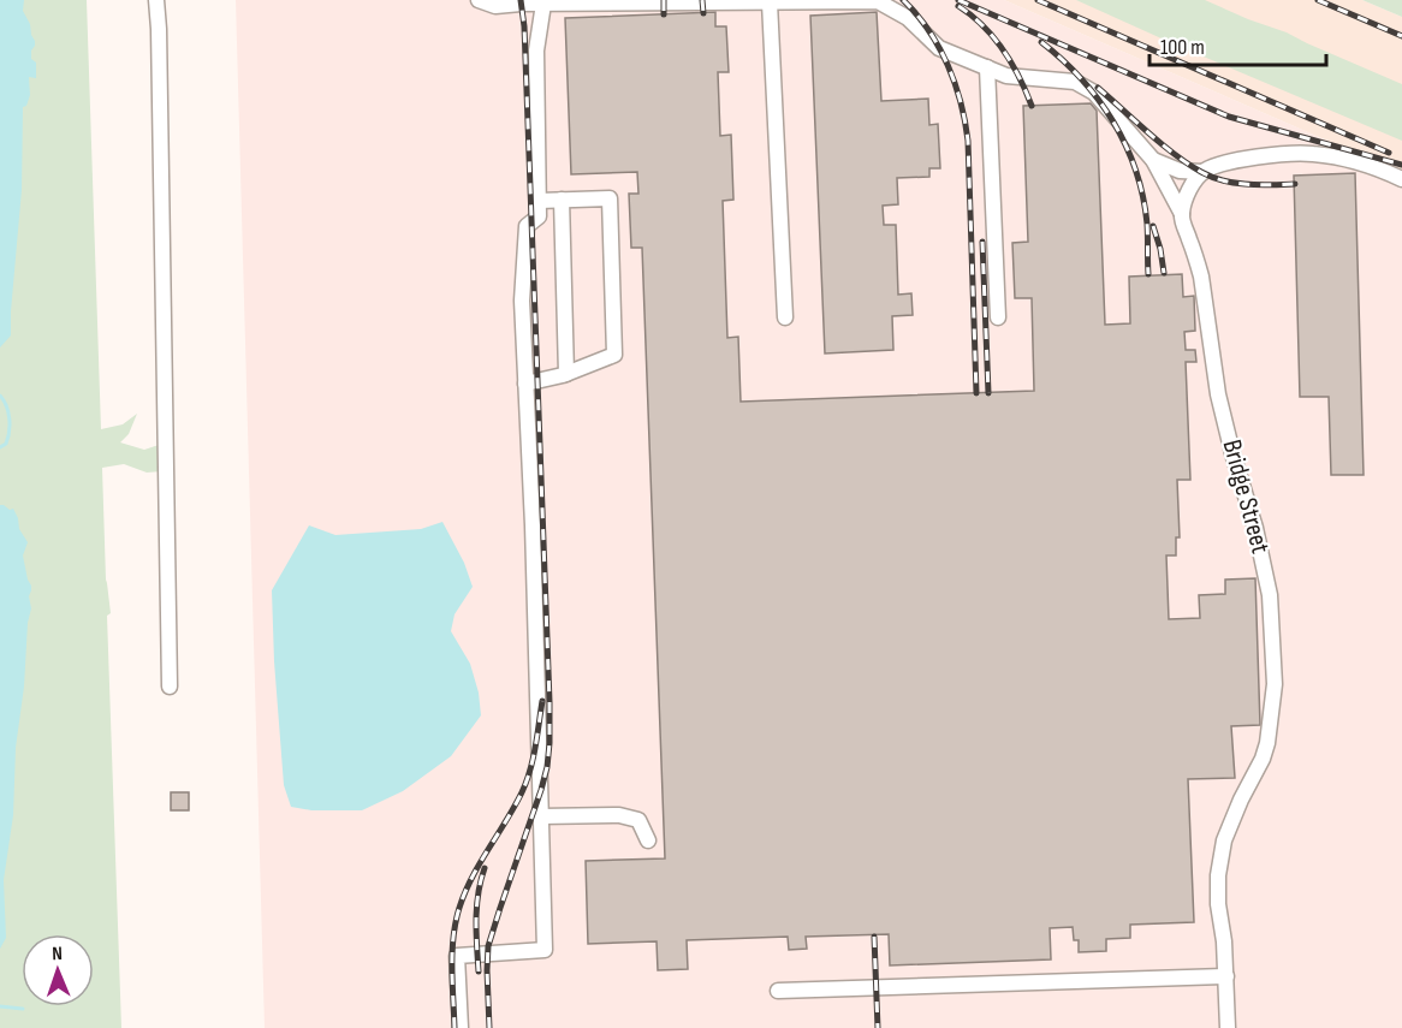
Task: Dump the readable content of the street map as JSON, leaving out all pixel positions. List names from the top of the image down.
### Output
{
  "streets": {
    "lane": ["Bridge Street"]
  },
  "scale_bar": "100 m",
  "north": "top"
}
